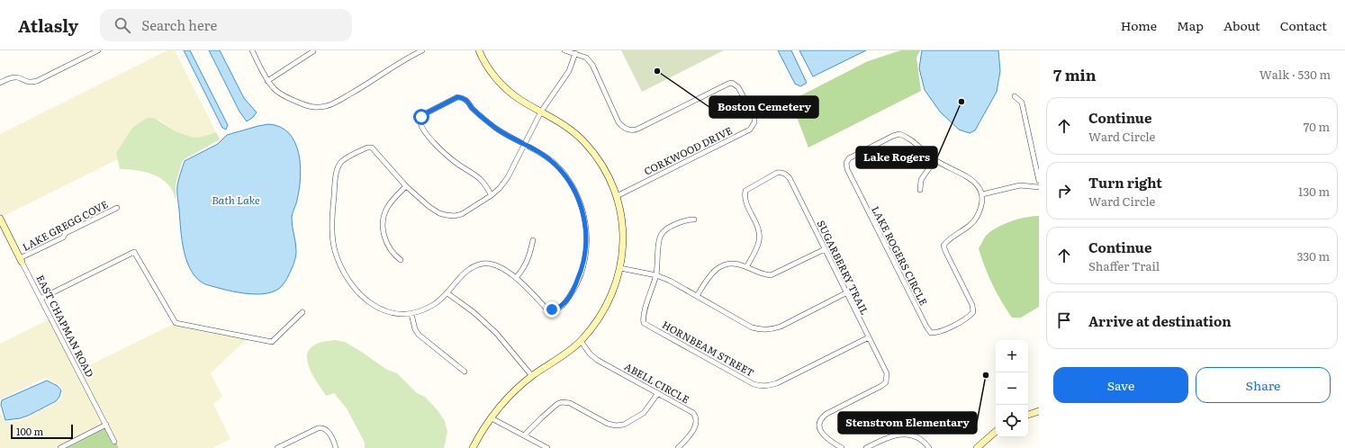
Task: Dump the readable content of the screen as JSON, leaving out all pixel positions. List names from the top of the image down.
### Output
{
  "streets": {
    "street": [
      "CORKWOOD DRIVE",
      "LAKE GREGG COVE",
      "LAKE ROGERS CIRCLE",
      "SUGARBERRY TRAIL",
      "EAST CHAPMAN ROAD",
      "HORNBEAM STREET",
      "ABELL CIRCLE"
    ]
  },
  "crossings": [
    ["LAKE GREGG COVE", "EAST CHAPMAN ROAD"],
    ["SUGARBERRY TRAIL", "HORNBEAM STREET"]
  ],
  "water": ["Bath Lake"],
  "places": ["Boston Cemetery", "Lake Rogers", "Stenstrom Elementary"],
  "scale_bar": "100 m",
  "page": {
    "header": "Atlasly",
    "search": "Search here",
    "nav": [
      "Home",
      "Map",
      "About",
      "Contact"
    ],
    "heading": ["7 min", "Walk · 530 m"],
    "list": [
      ["Continue", "Ward Circle", "70 m"],
      ["Turn right", "Ward Circle", "130 m"],
      ["Continue", "Shaffer Trail", "330 m"],
      "Arrive at destination"
    ],
    "map_buttons": ["+", "−"],
    "buttons": ["Save", "Share"],
    "scale": "100 m"
  }
}
